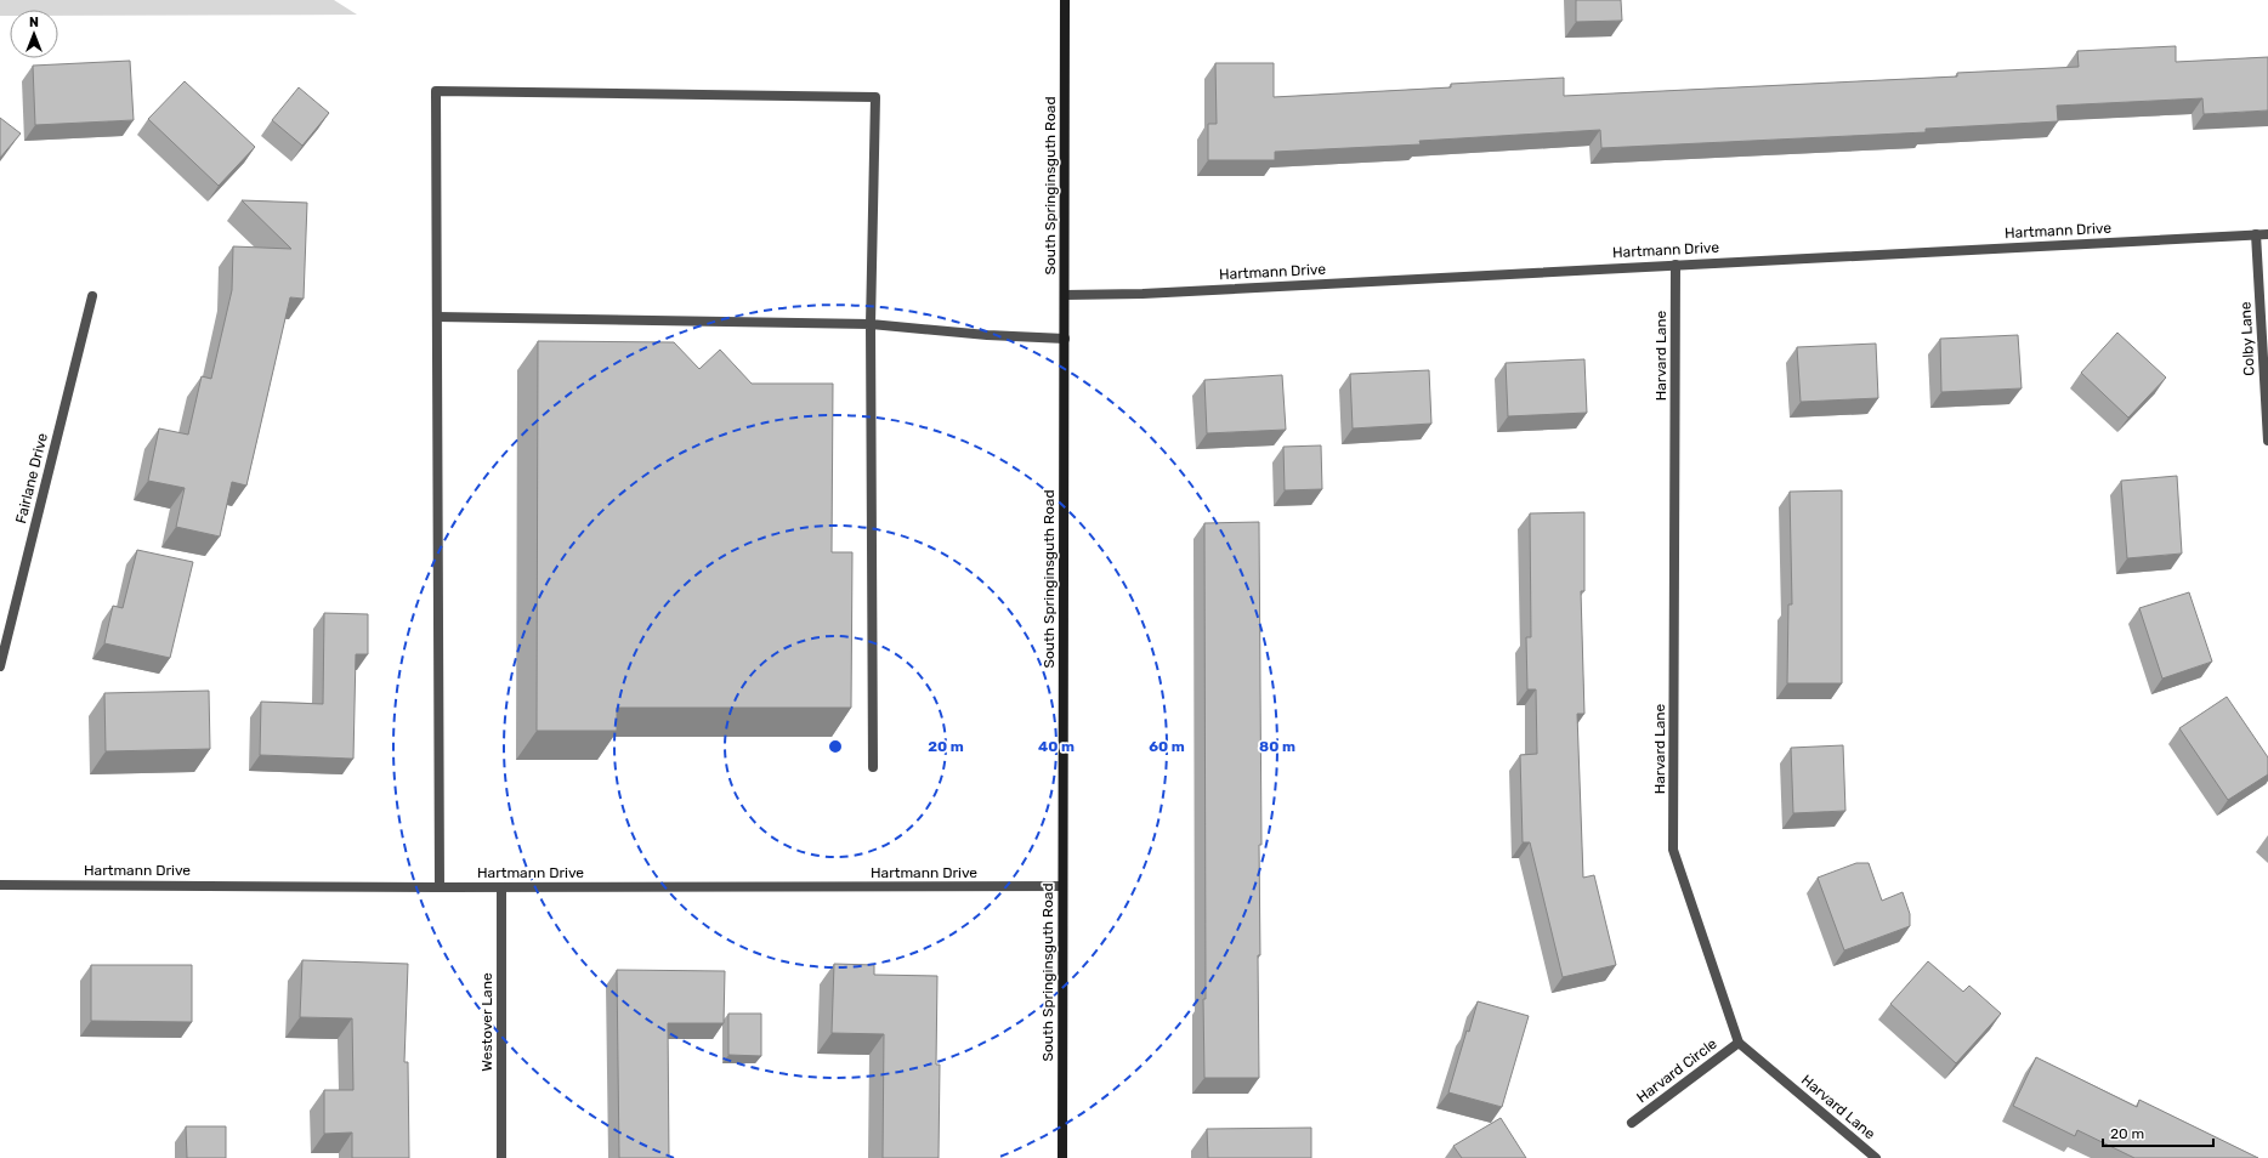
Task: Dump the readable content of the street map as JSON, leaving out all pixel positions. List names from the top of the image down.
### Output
{
  "streets": {
    "street": [
      "South Springinsguth Road",
      "Hartmann Drive",
      "Colby Lane",
      "Harvard Lane",
      "Fairlane Drive",
      "Westover Lane",
      "Harvard Circle"
    ]
  },
  "crossings": [
    ["South Springinsguth Road", "Hartmann Drive"],
    ["Hartmann Drive", "Colby Lane"],
    ["Hartmann Drive", "Harvard Lane"],
    ["Hartmann Drive", "Westover Lane"],
    ["Harvard Lane", "Harvard Circle"]
  ],
  "scale_bar": "20 m",
  "north": "top",
  "rings": [
    "20 m",
    "40 m",
    "60 m",
    "80 m"
  ]
}
